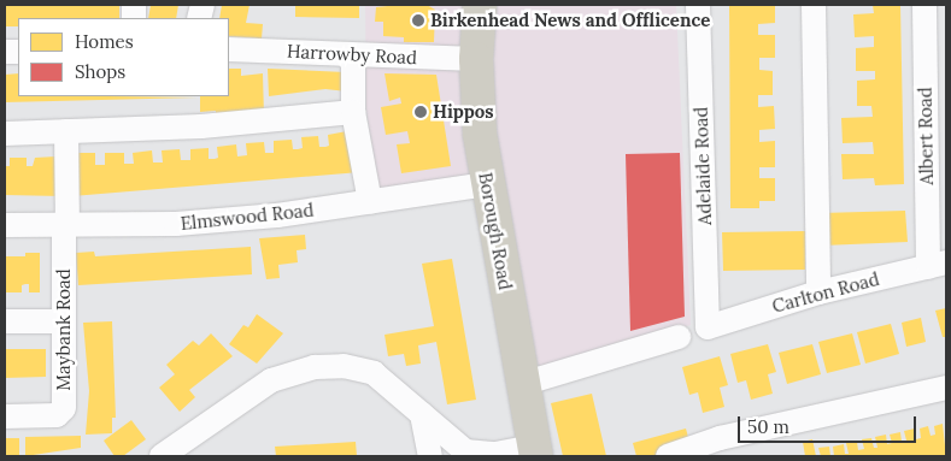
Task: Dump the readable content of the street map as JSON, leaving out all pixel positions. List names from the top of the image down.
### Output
{
  "streets": {
    "highway": ["Borough Road"],
    "street": [
      "Harrowby Road",
      "Albert Road",
      "Adelaide Road",
      "Elmswood Road",
      "Carlton Road",
      "Maybank Road"
    ]
  },
  "crossings": [
    ["Harrowby Road", "Borough Road"],
    ["Albert Road", "Carlton Road"],
    ["Adelaide Road", "Carlton Road"],
    ["Elmswood Road", "Borough Road"],
    ["Elmswood Road", "Maybank Road"]
  ],
  "places": ["Birkenhead News and Offlicence", "Hippos"],
  "legend": ["Homes", "Shops"],
  "scale_bar": "50 m"
}
